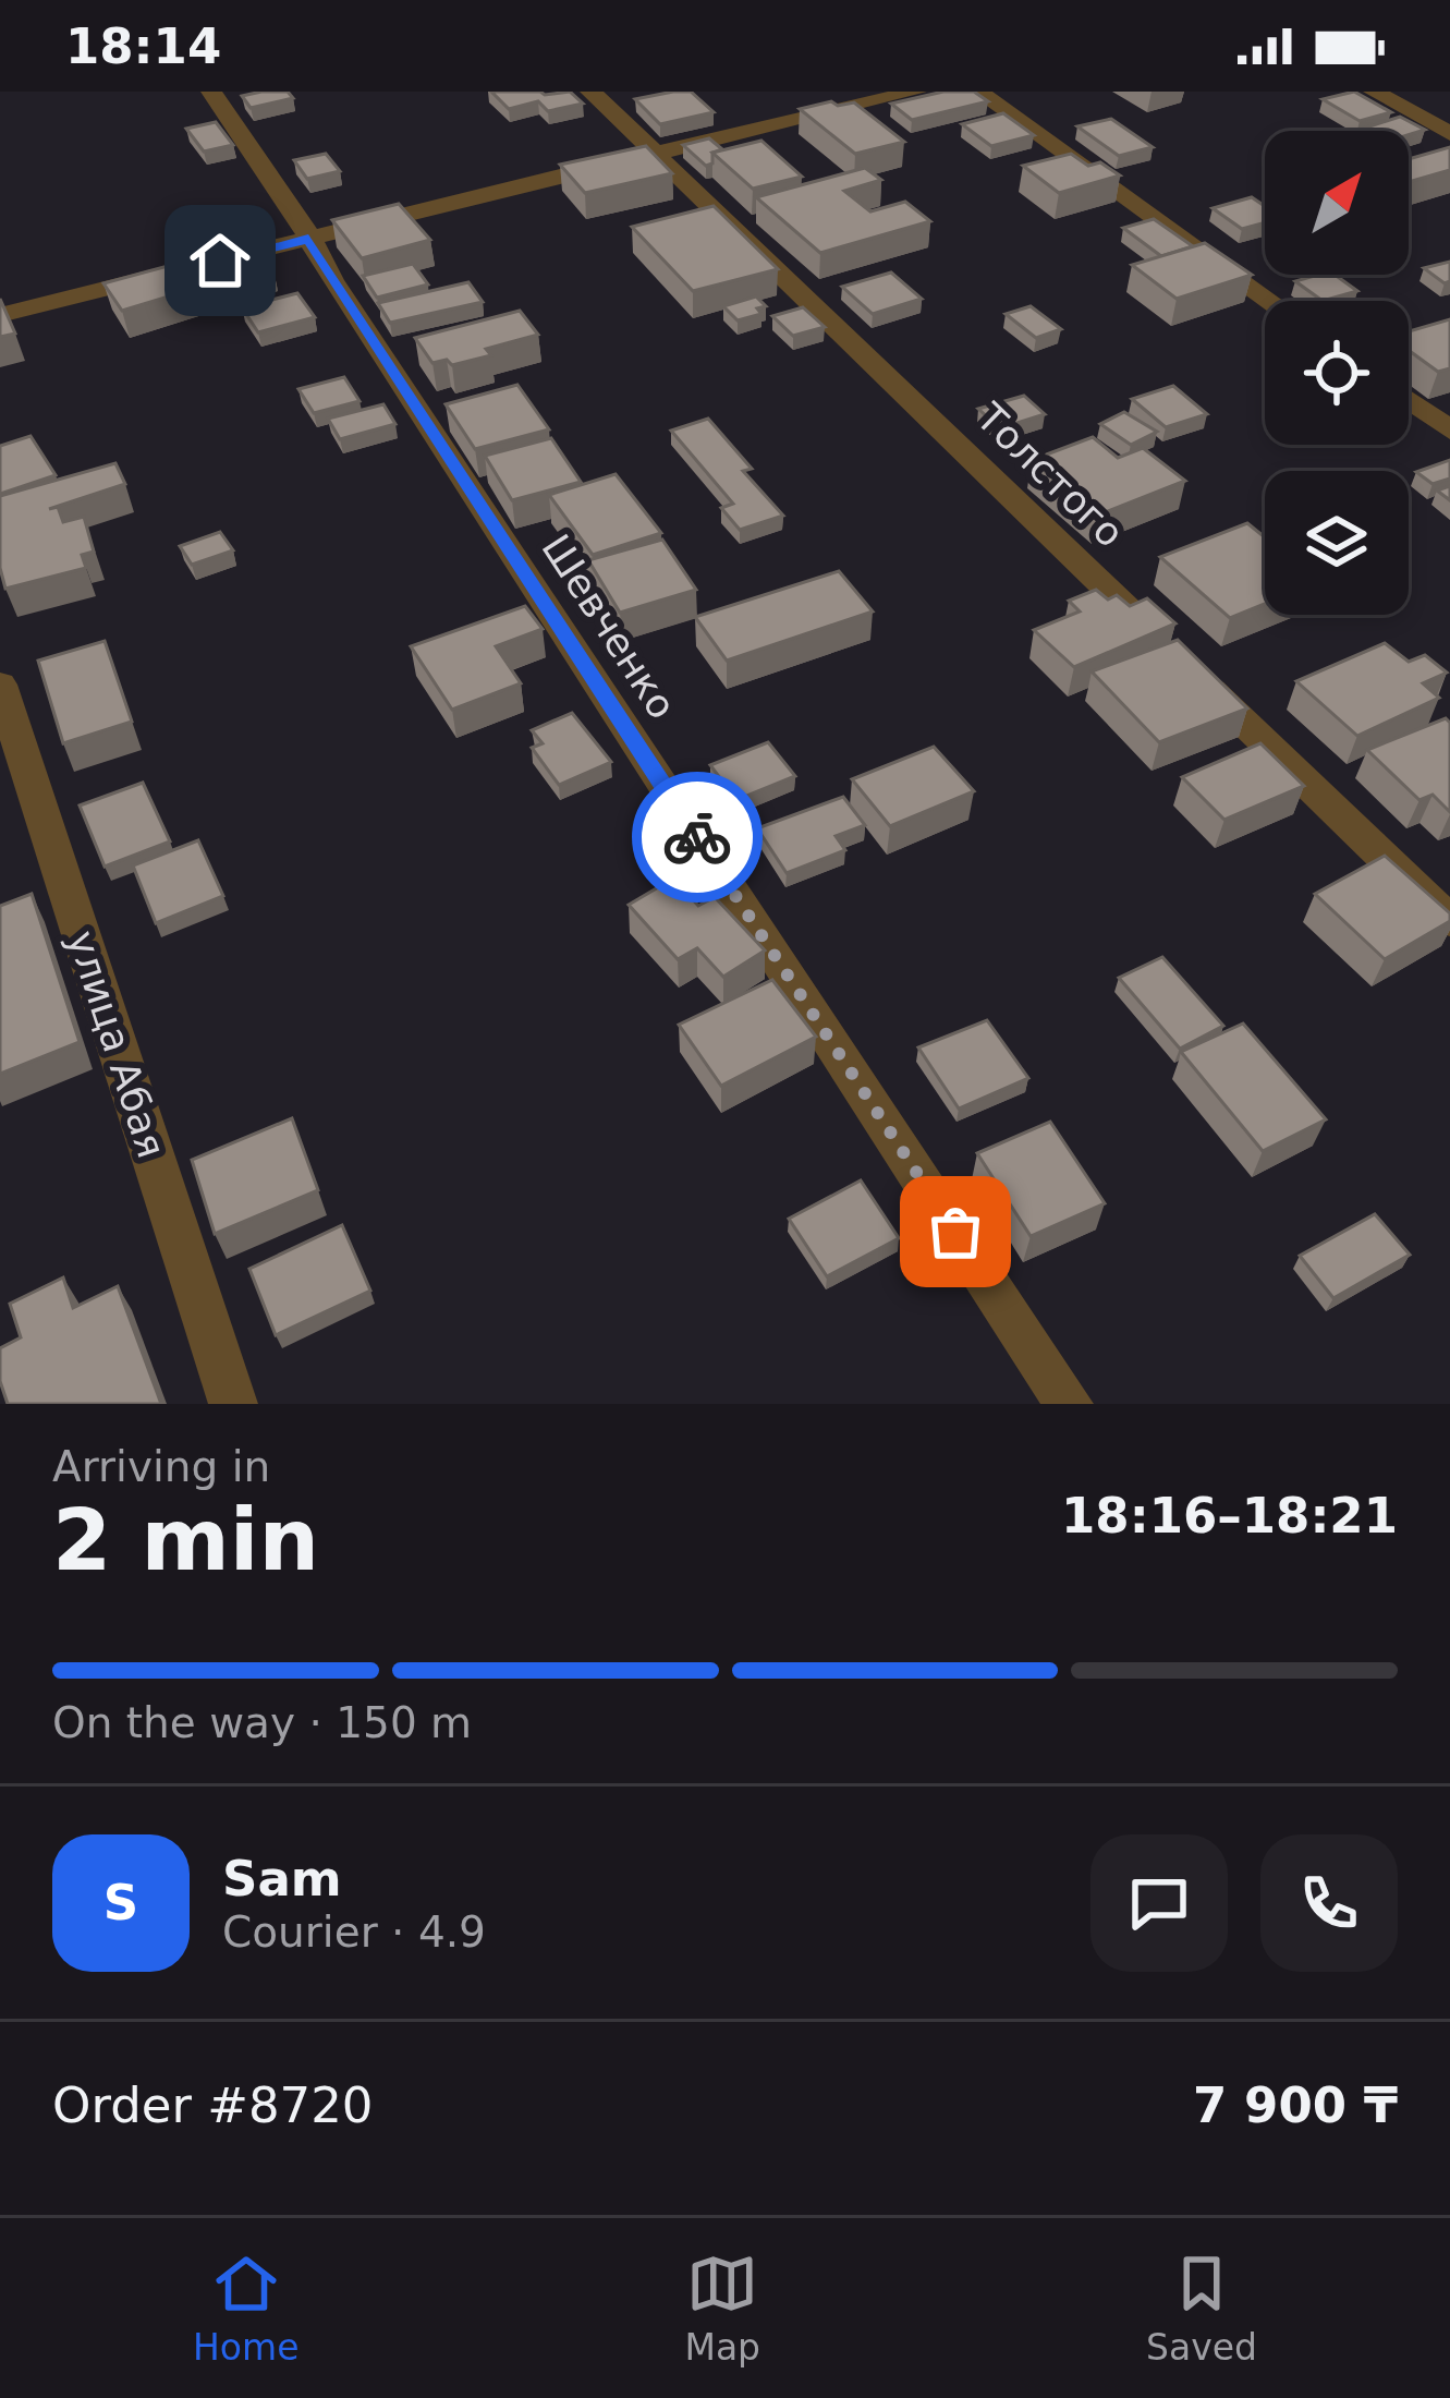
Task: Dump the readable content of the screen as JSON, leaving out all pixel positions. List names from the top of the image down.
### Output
{
  "streets": {
    "street": ["Толстого", "Шевченко", "улица Абая"]
  },
  "north": "top right",
  "page": {
    "status": "18:14",
    "heading": ["2 min", "Arriving in", "18:16–18:21"],
    "panel": [
      "Sam",
      "Courier · 4.9",
      "Order #8720",
      "7 900 ₸"
    ],
    "bar": "On the way · 150 m",
    "round": "S",
    "tabs": ["Home", "Map", "Saved"]
  }
}
